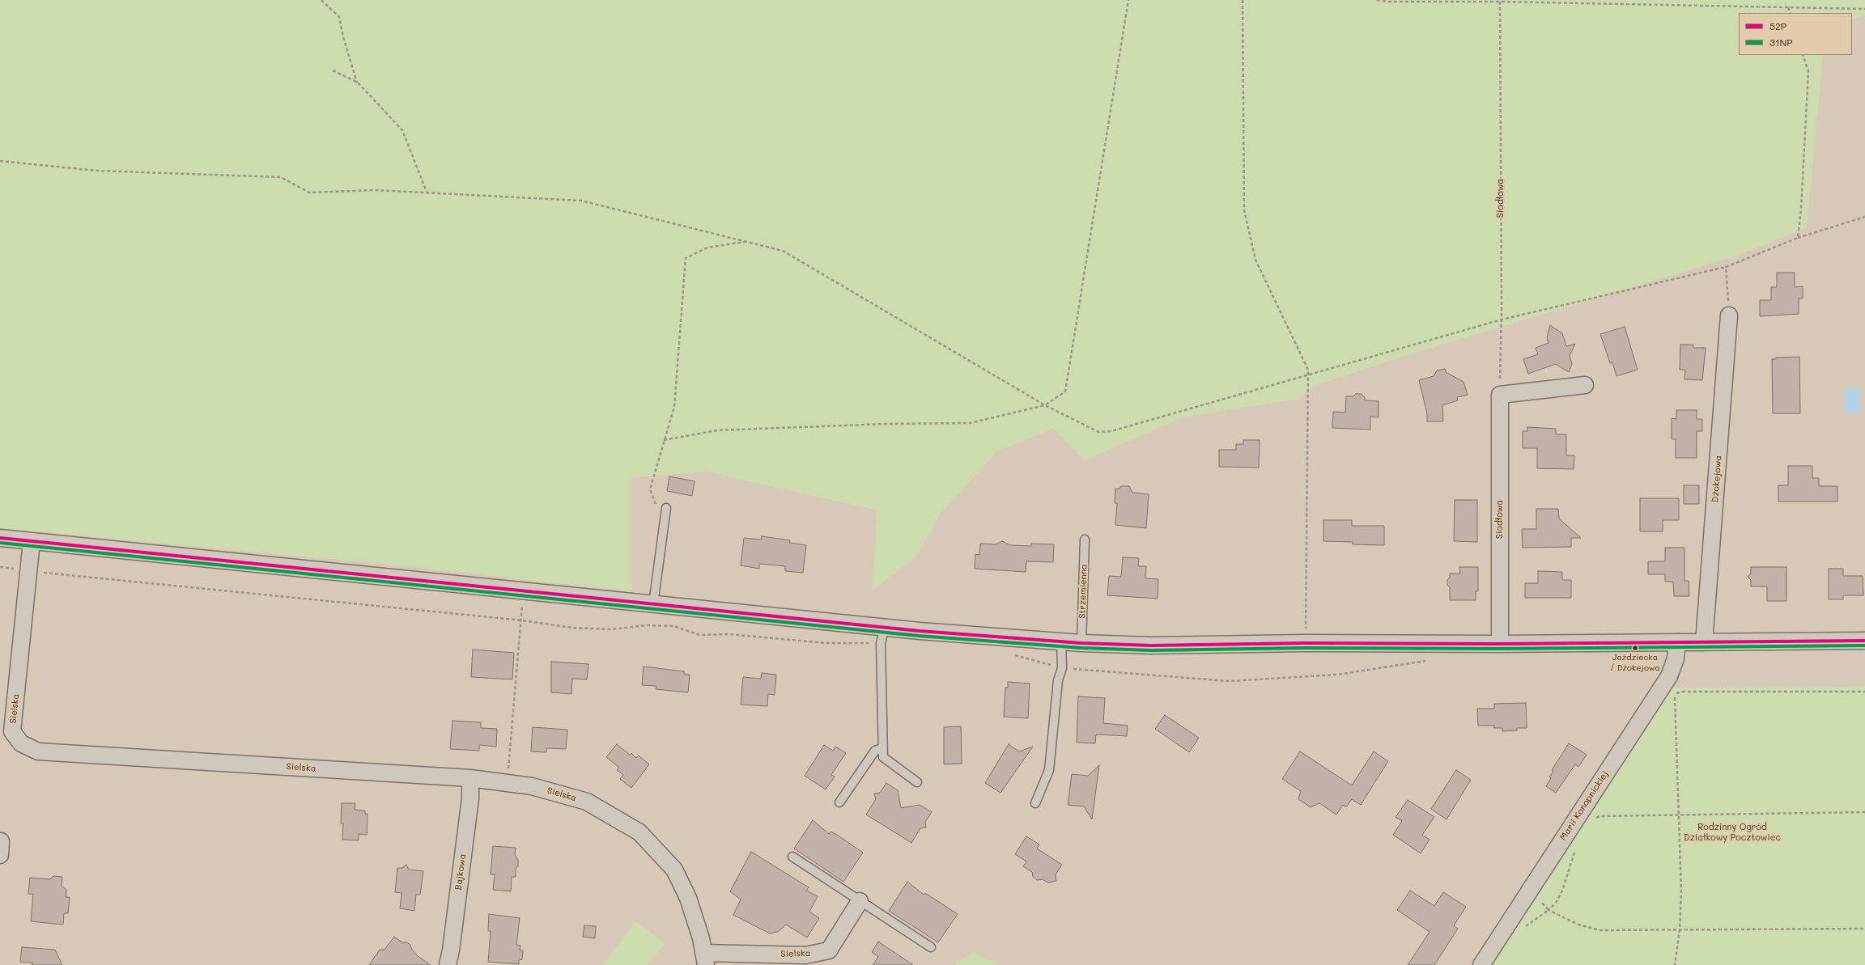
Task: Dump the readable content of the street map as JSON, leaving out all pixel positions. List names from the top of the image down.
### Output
{
  "streets": {
    "street": [
      "Siodłowa",
      "Dżokejowa",
      "Sielska",
      "Marii Konopnickiej",
      "Bajkowa"
    ],
    "lane": ["Strzemienna"]
  },
  "crossings": [
    ["Sielska", "Bajkowa"]
  ],
  "parks": ["Rodzinny Ogród Działkowy Pocztowiec"],
  "places": ["Jeździecka / Dżokejowa"],
  "lines": ["transit line 52P", "transit line 31NP"],
  "legend": ["52P", "31NP"]
}
